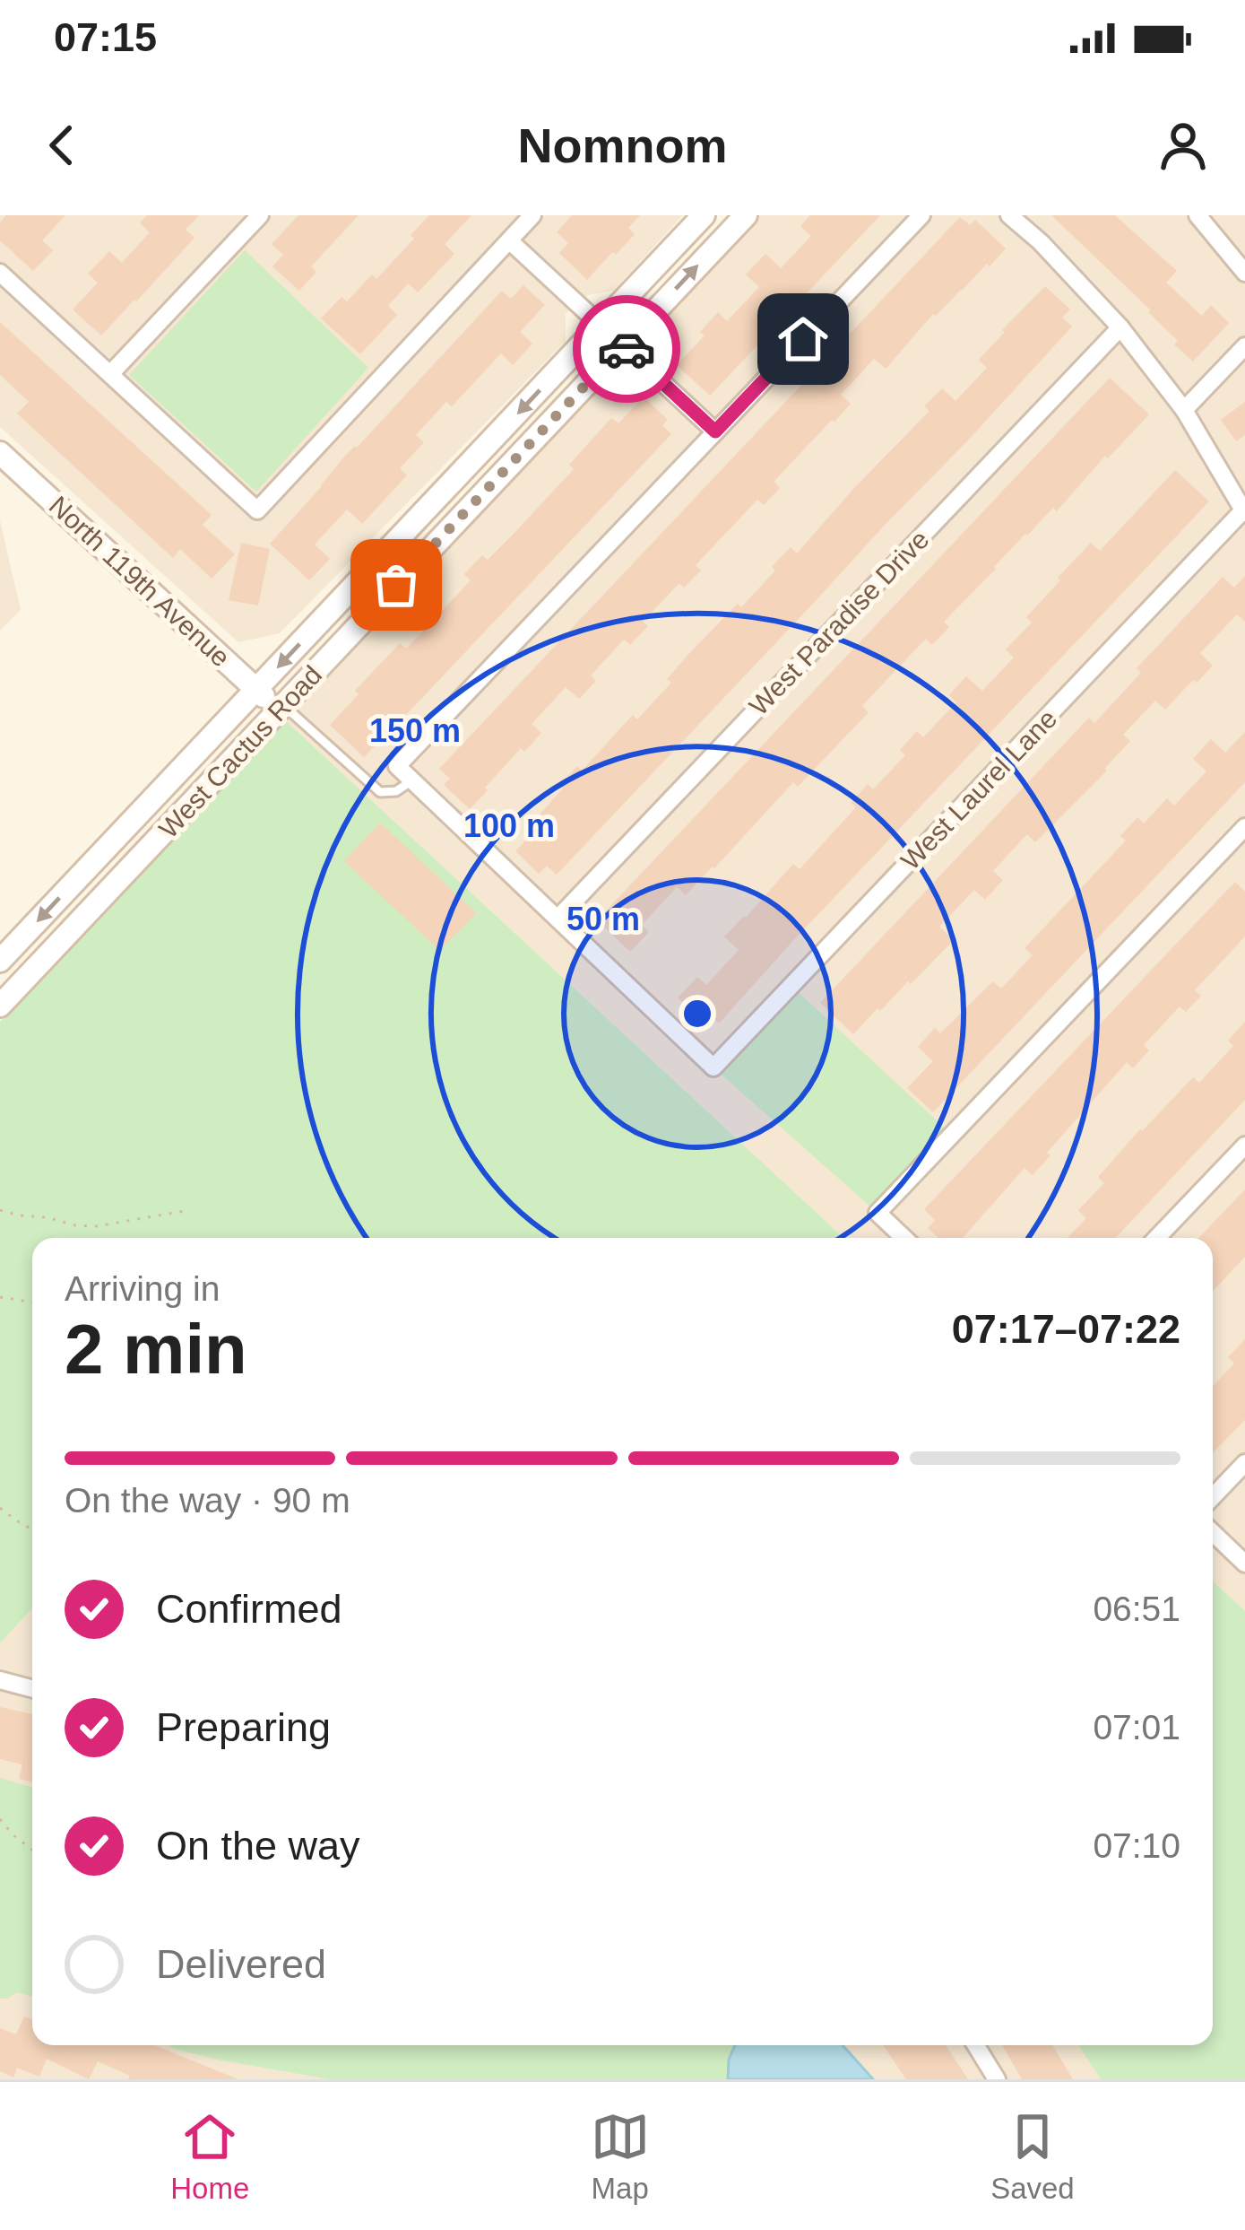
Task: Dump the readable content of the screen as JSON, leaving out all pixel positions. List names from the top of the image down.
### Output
{
  "streets": {
    "street": [
      "North 119th Avenue",
      "West Paradise Drive",
      "West Cactus Road",
      "West Laurel Lane"
    ]
  },
  "crossings": [
    ["North 119th Avenue", "West Cactus Road"],
    ["West Paradise Drive", "West Laurel Lane"]
  ],
  "page": {
    "status": "07:15",
    "header": "Nomnom",
    "heading": ["2 min", "Arriving in", "07:17–07:22"],
    "bar": "On the way · 90 m",
    "list": [
      ["Confirmed", "06:51"],
      ["Preparing", "07:01"],
      ["On the way", "07:10"],
      "Delivered"
    ],
    "tabs": ["Home", "Map", "Saved"]
  },
  "rings": ["150 m", "100 m", "50 m"]
}
